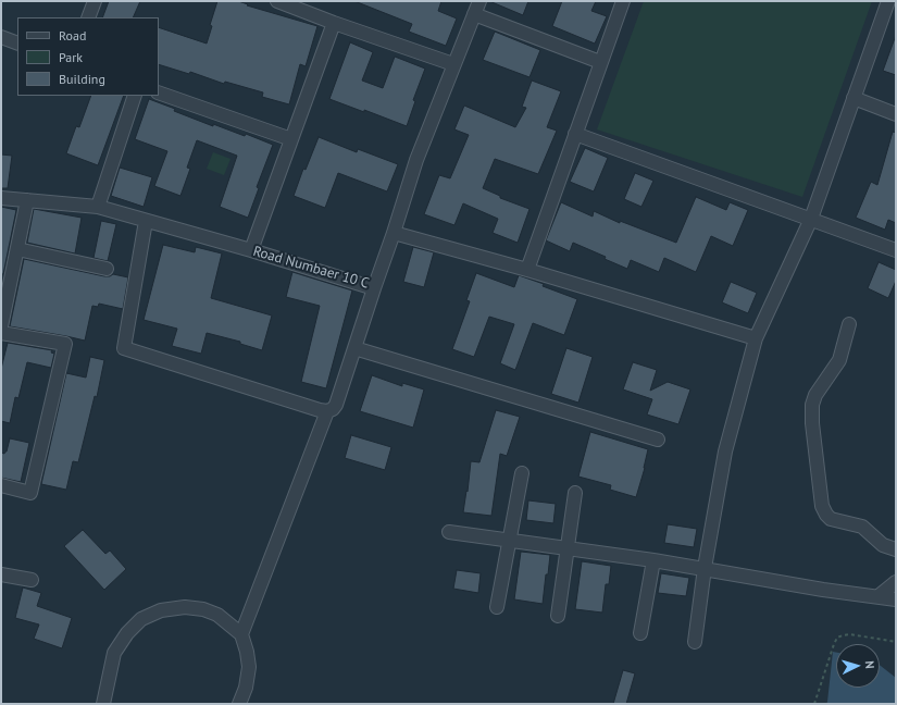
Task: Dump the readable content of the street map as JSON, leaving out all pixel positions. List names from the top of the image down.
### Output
{
  "streets": {
    "street": ["Road Numbaer 10 C"]
  },
  "legend": ["Road", "Park", "Building"],
  "north": "right"
}
